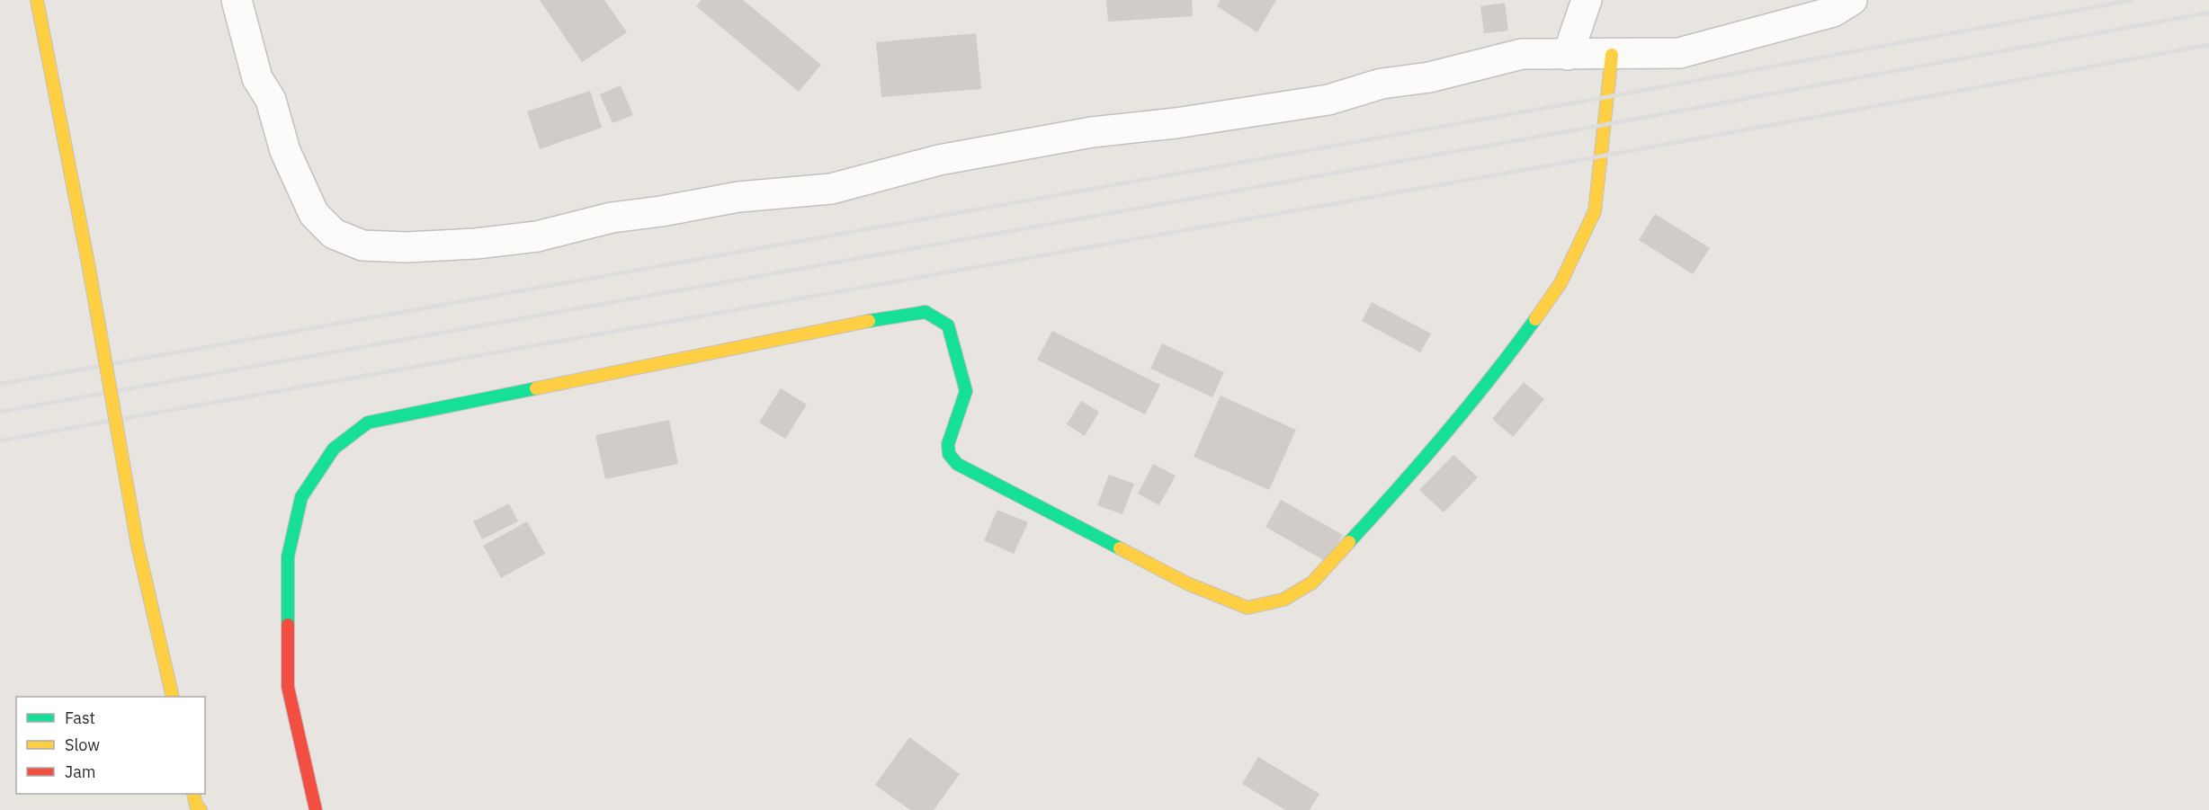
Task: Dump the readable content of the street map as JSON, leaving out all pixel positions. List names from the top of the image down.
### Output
{
  "legend": ["Fast", "Slow", "Jam"]
}
